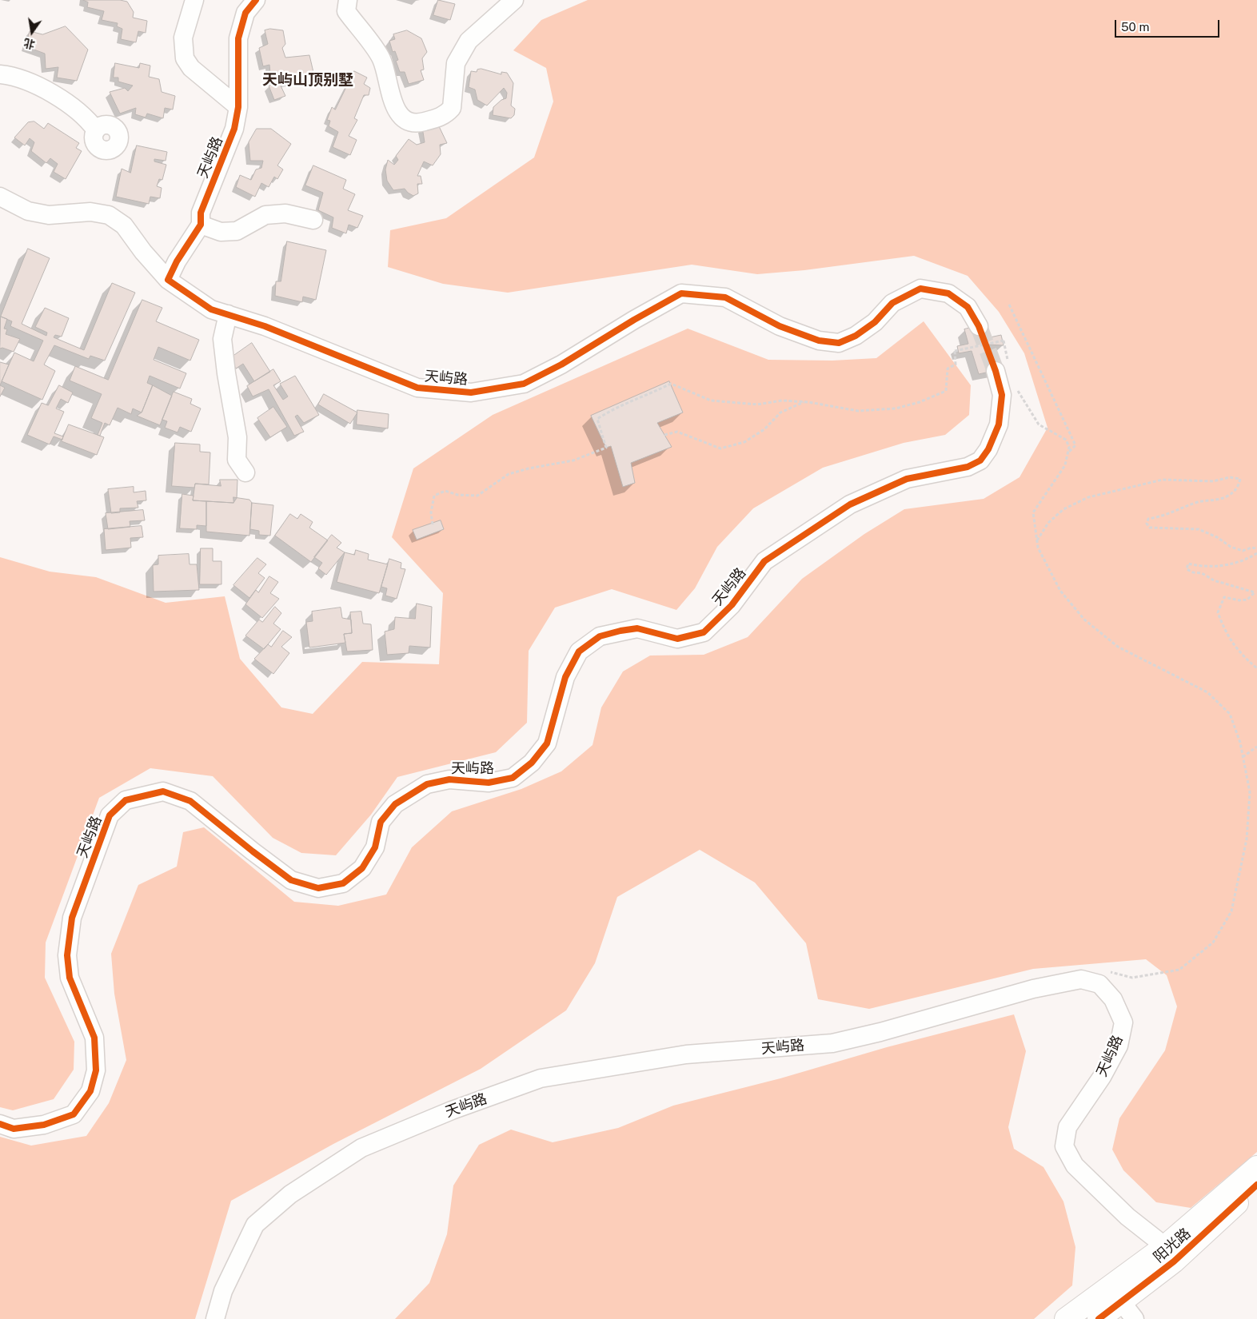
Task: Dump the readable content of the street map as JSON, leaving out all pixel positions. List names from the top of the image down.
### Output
{
  "streets": {
    "main road": ["阳光路"],
    "street": ["天屿路"]
  },
  "crossings": [
    ["天屿路", "阳光路"]
  ],
  "districts": ["天屿山顶别墅"],
  "scale_bar": "50 m",
  "north": "bottom"
}
